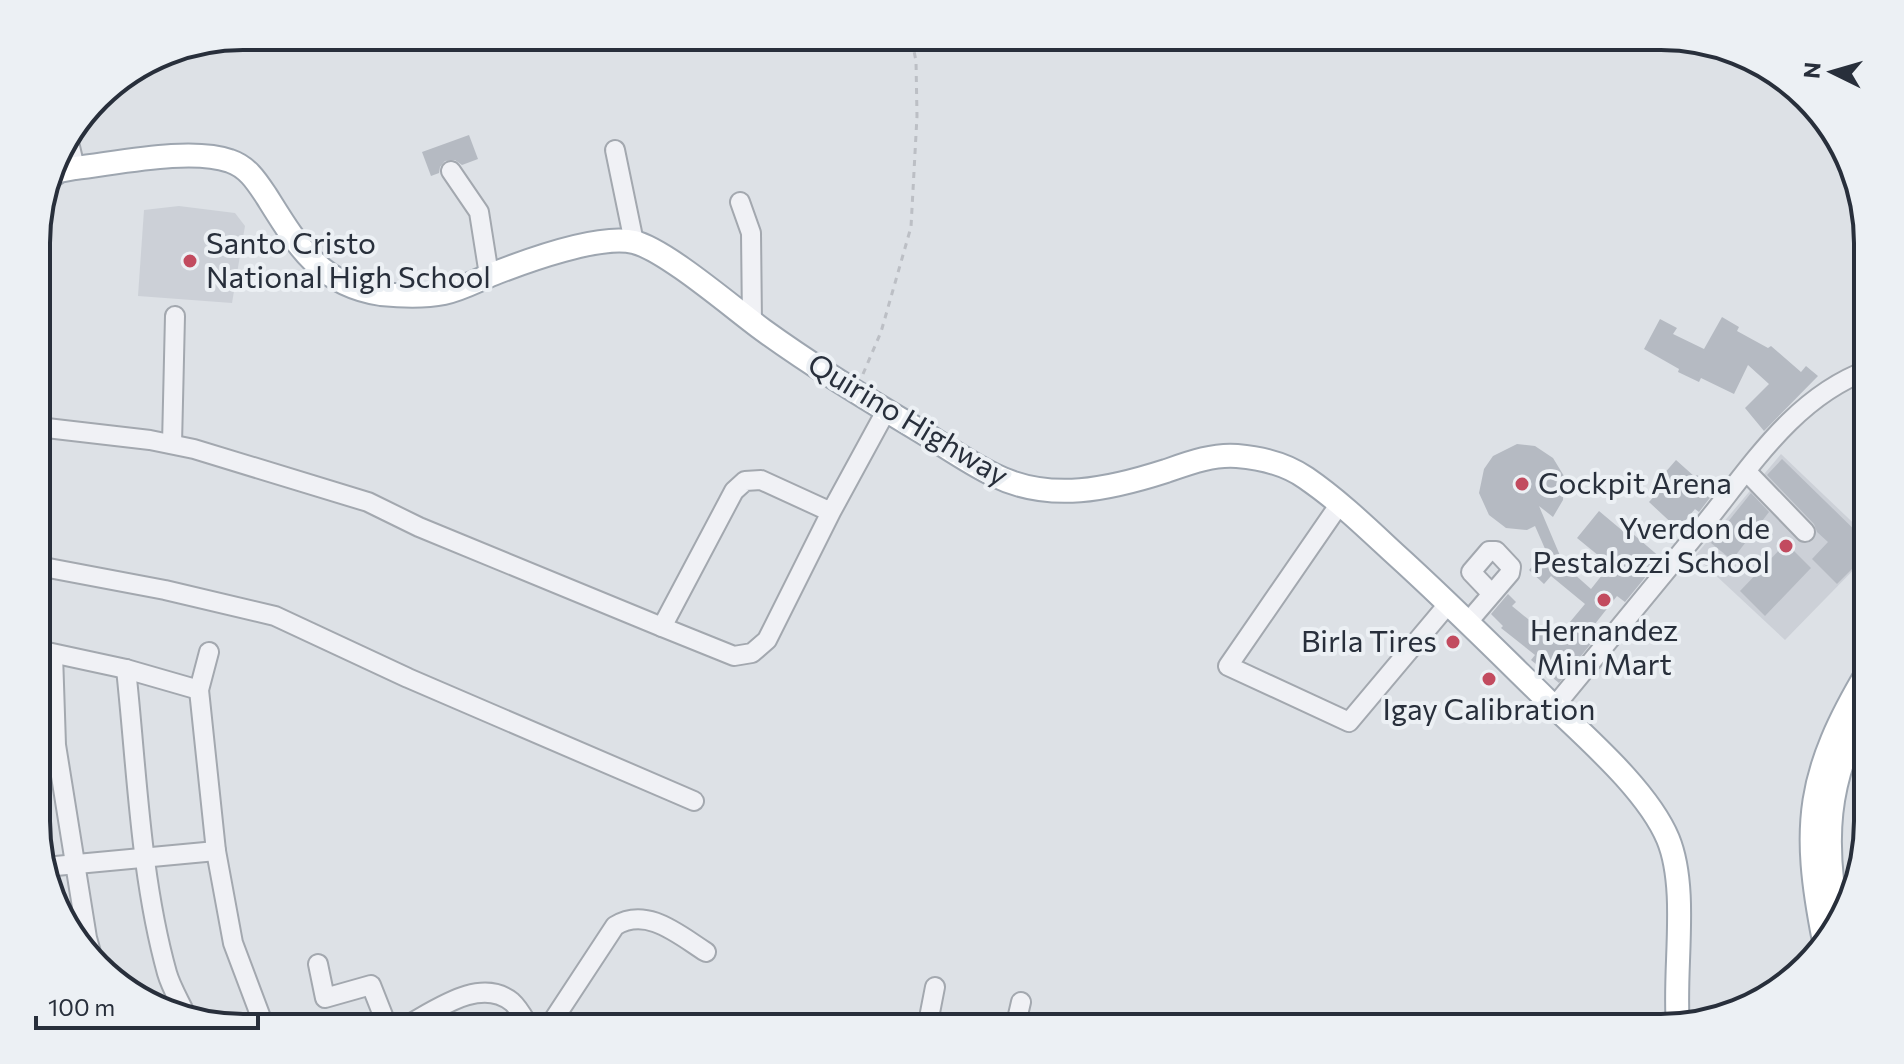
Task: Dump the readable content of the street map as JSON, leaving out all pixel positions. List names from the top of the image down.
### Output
{
  "streets": {
    "main road": ["Quirino Highway"]
  },
  "places": [
    "Santo Cristo National High School",
    "Cockpit Arena",
    "Yverdon de Pestalozzi School",
    "Hernandez Mini Mart",
    "Birla Tires",
    "Igay Calibration"
  ],
  "scale_bar": "100 m",
  "north": "left"
}
